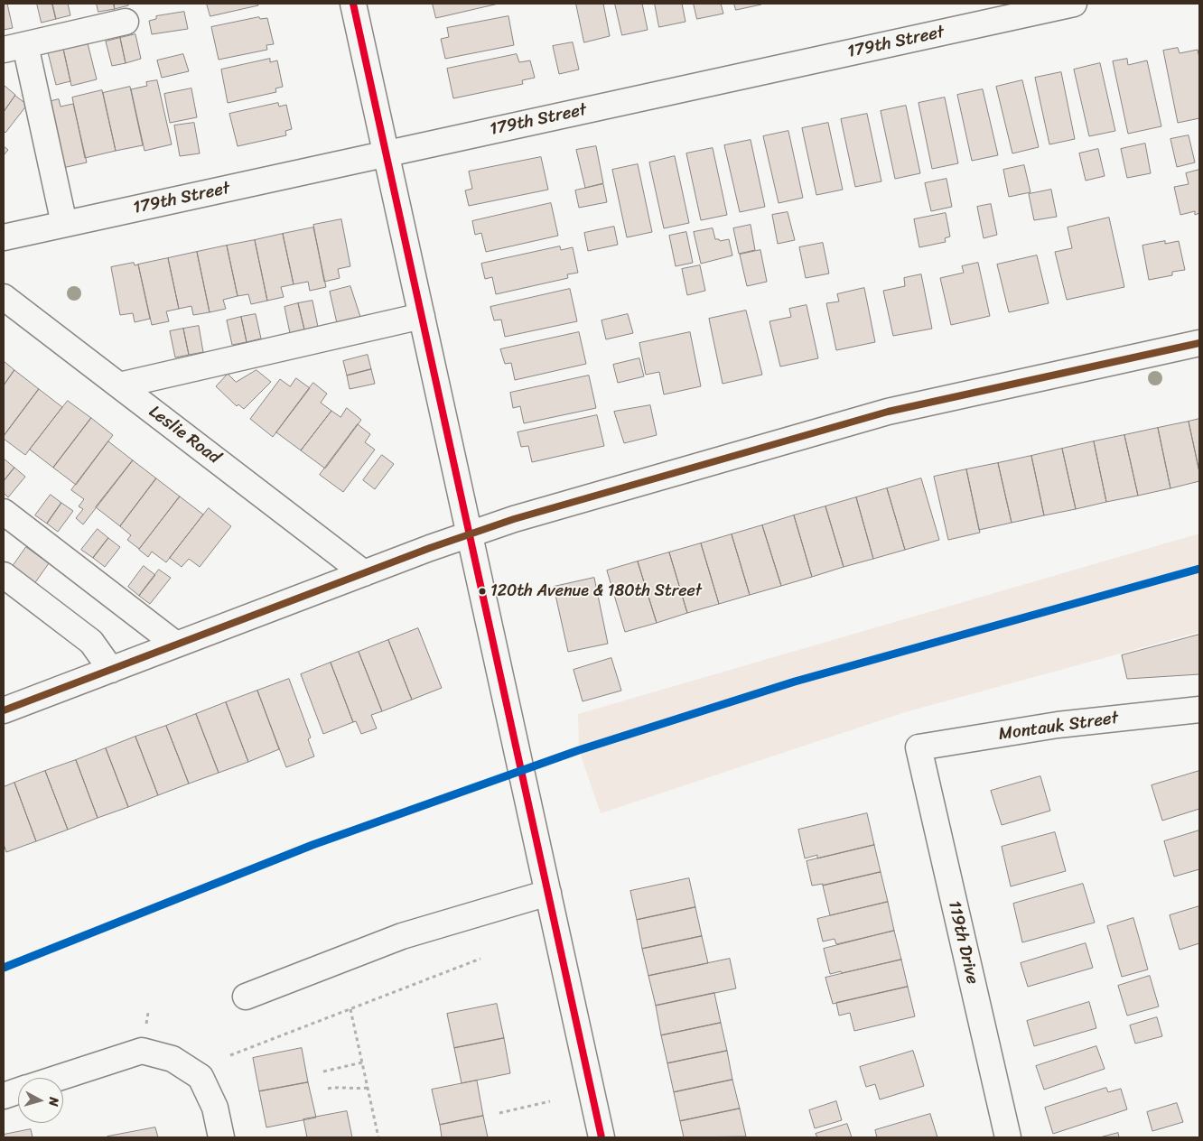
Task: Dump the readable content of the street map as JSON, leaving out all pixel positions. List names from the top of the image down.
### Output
{
  "streets": {
    "street": [
      "179th Street",
      "Leslie Road",
      "Montauk Street",
      "119th Drive"
    ]
  },
  "crossings": [
    ["Montauk Street", "119th Drive"]
  ],
  "places": ["120th Avenue & 180th Street"],
  "north": "right"
}
